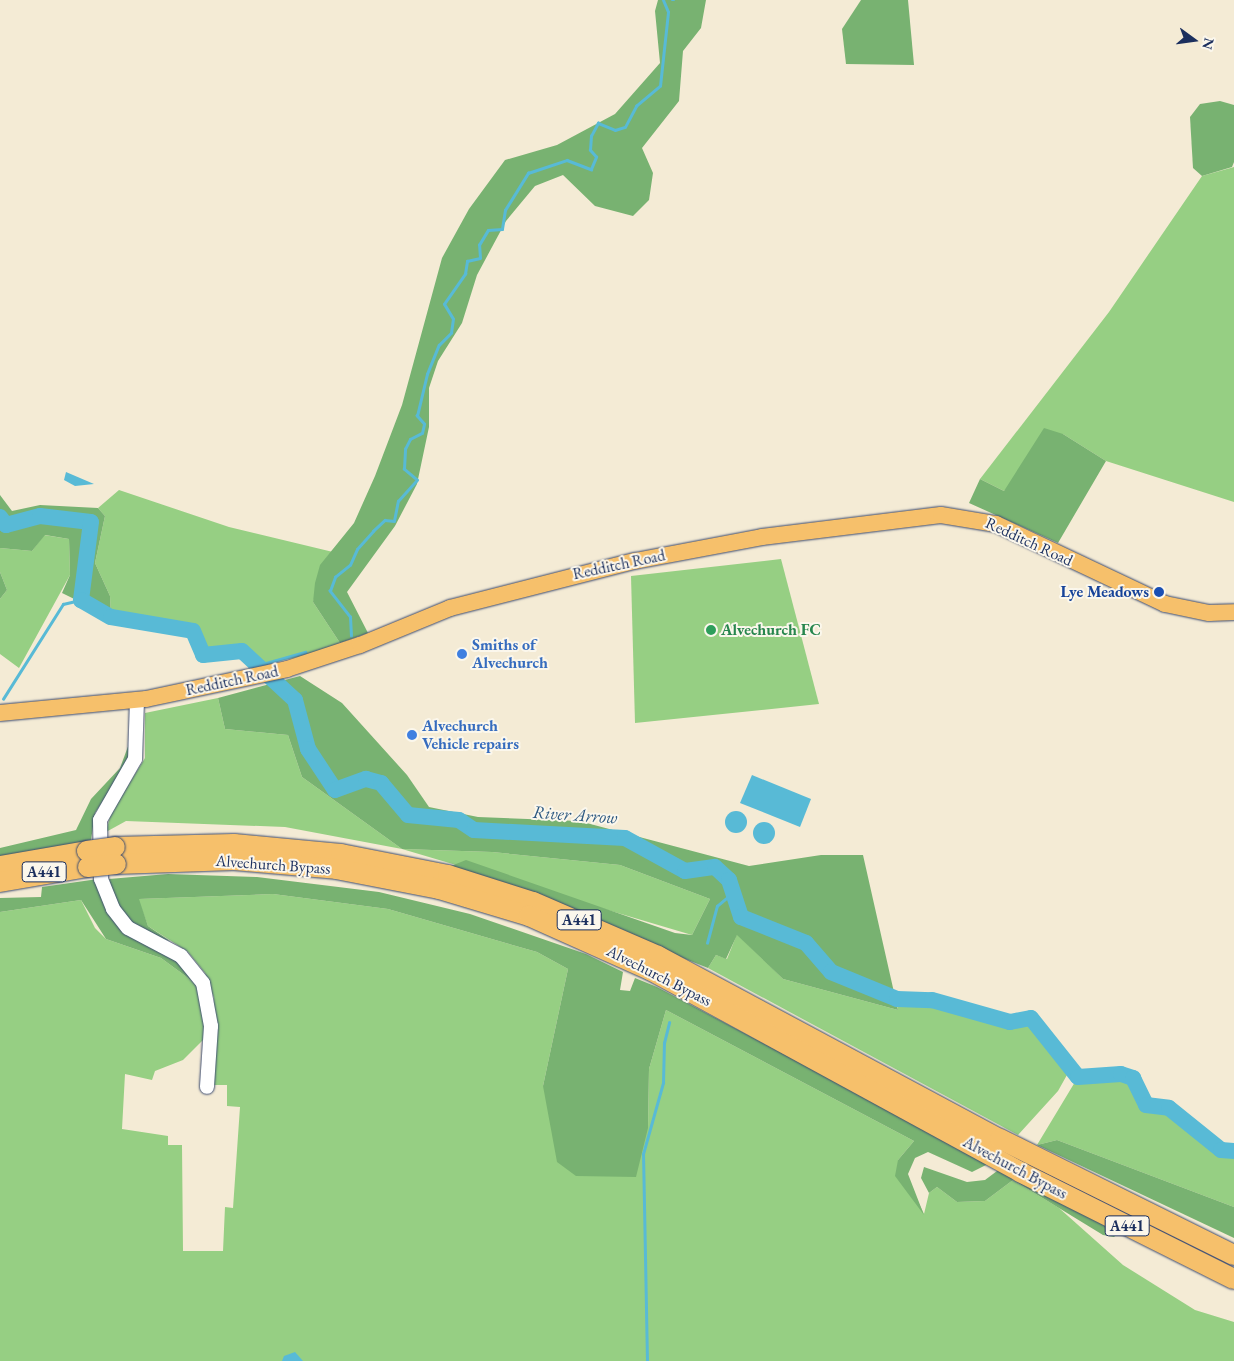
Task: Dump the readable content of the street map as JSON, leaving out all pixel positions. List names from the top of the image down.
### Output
{
  "streets": {
    "highway": ["Alvechurch Bypass", "A441"],
    "main road": ["Redditch Road"]
  },
  "water": ["River Arrow"],
  "places": [
    "Lye Meadows",
    "Alvechurch FC",
    "Smiths of Alvechurch",
    "Alvechurch Vehicle repairs"
  ],
  "north": "right"
}
